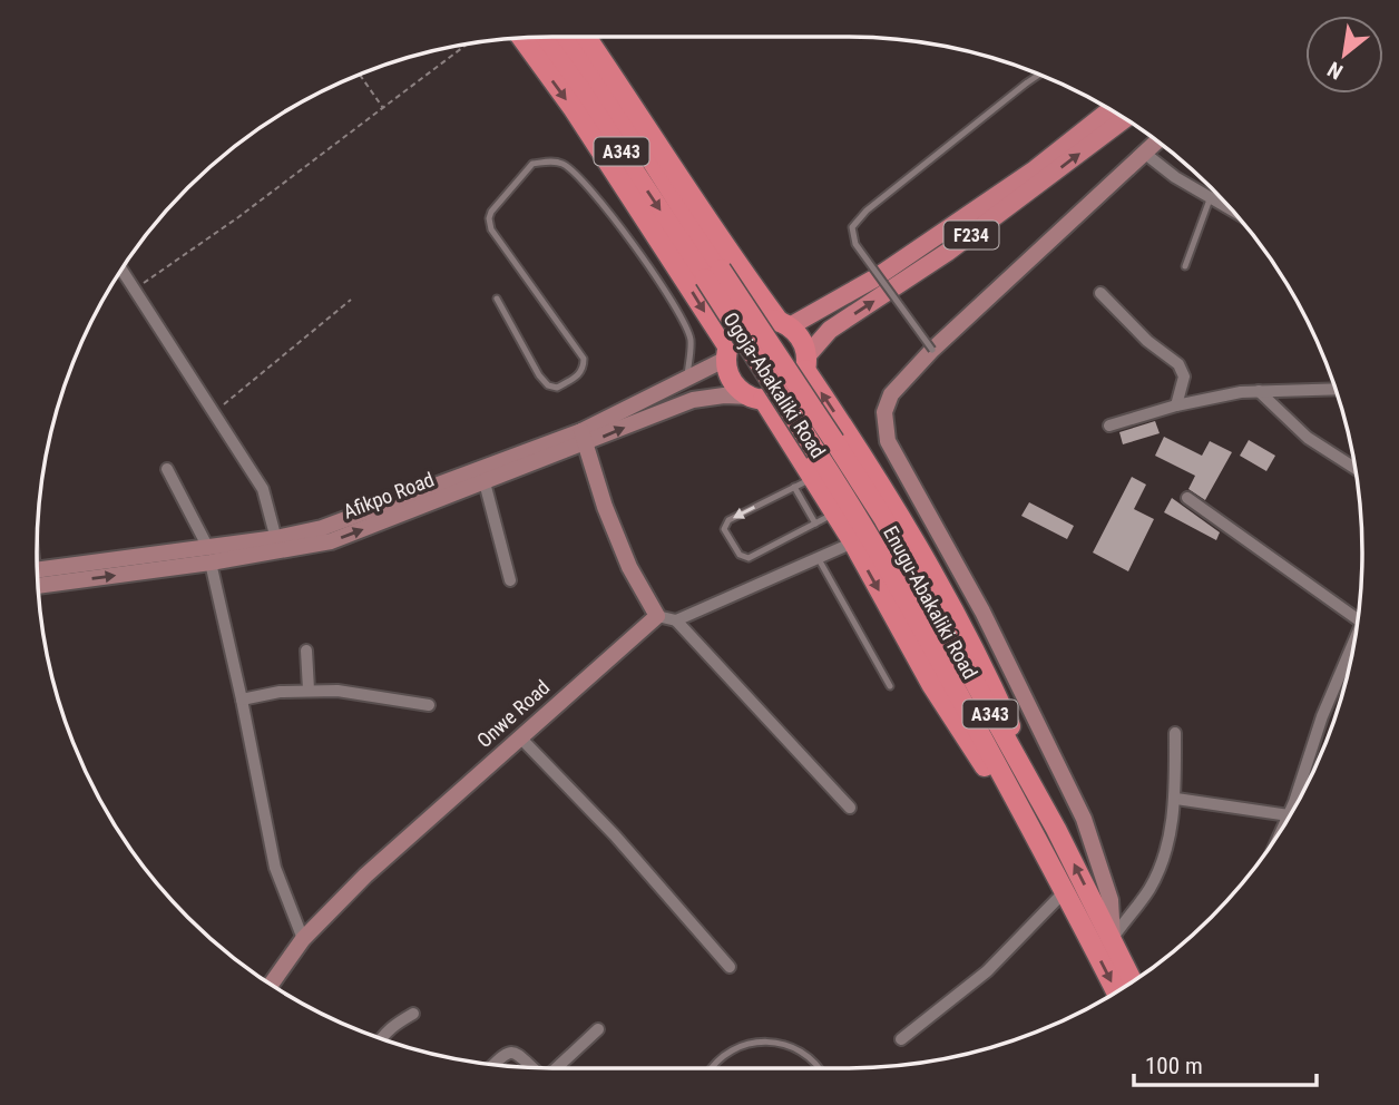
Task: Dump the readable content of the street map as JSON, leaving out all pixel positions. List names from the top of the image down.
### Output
{
  "streets": {
    "highway": ["A343", "Ogoja-Abakaliki Road", "Enugu-Abakaliki Road"],
    "main road": ["F234", "Afikpo Road", "Onwe Road"]
  },
  "crossings": [
    ["A343", "Ogoja-Abakaliki Road"],
    ["F234", "Afikpo Road"],
    ["Ogoja-Abakaliki Road", "Enugu-Abakaliki Road"]
  ],
  "scale_bar": "100 m",
  "north": "bottom left"
}
